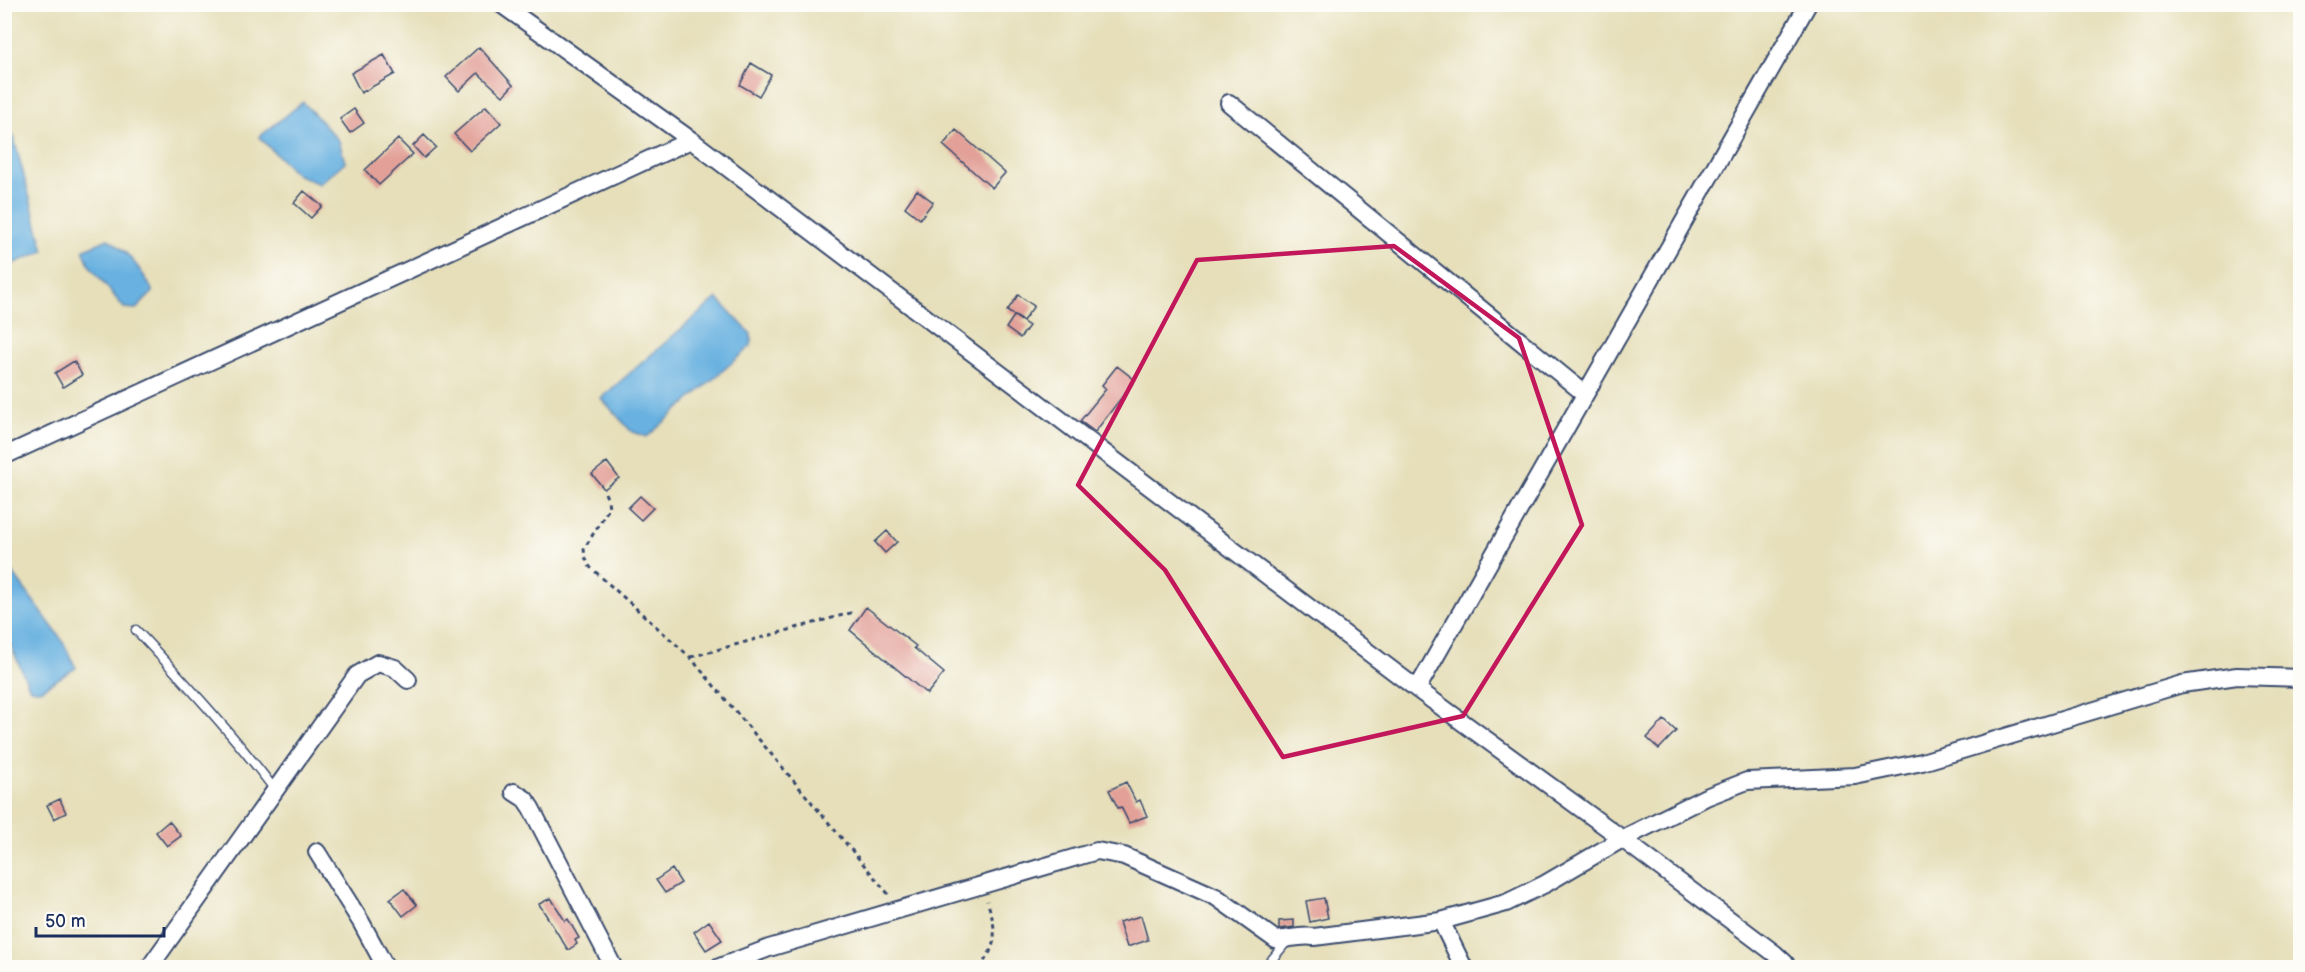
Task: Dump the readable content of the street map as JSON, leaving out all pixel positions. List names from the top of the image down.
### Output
{
  "scale_bar": "50 m"
}
